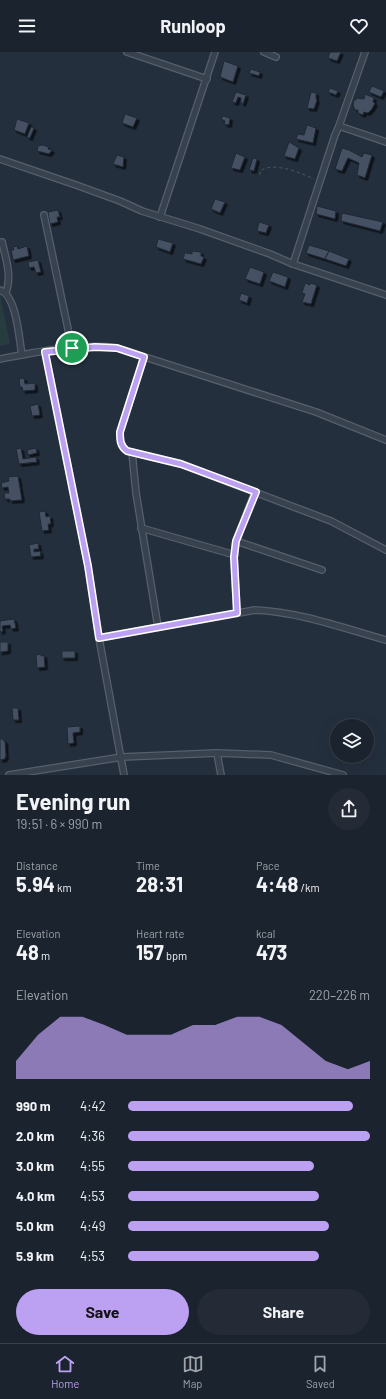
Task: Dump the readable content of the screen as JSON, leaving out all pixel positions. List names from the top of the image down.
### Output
{
  "page": {
    "header": "Runloop",
    "heading": ["Evening run", "19:51 · 6 × 990 m"],
    "stats": [
      ["Distance", "5.94 km"],
      ["Time", "28:31"],
      ["Pace", "4:48 /km"],
      ["Elevation", "48 m"],
      ["Heart rate", "157 bpm"],
      ["kcal", "473"]
    ],
    "chart": ["Elevation", "220–226 m"],
    "list": [
      {
        "name": "990 m",
        "note": "4:42"
      },
      {
        "name": "2.0 km",
        "note": "4:36"
      },
      {
        "name": "3.0 km",
        "note": "4:55"
      },
      {
        "name": "4.0 km",
        "note": "4:53"
      },
      {
        "name": "5.0 km",
        "note": "4:49"
      },
      {
        "name": "5.9 km",
        "note": "4:53"
      }
    ],
    "buttons": ["Save", "Share"],
    "tabs": ["Home", "Map", "Saved"]
  }
}
